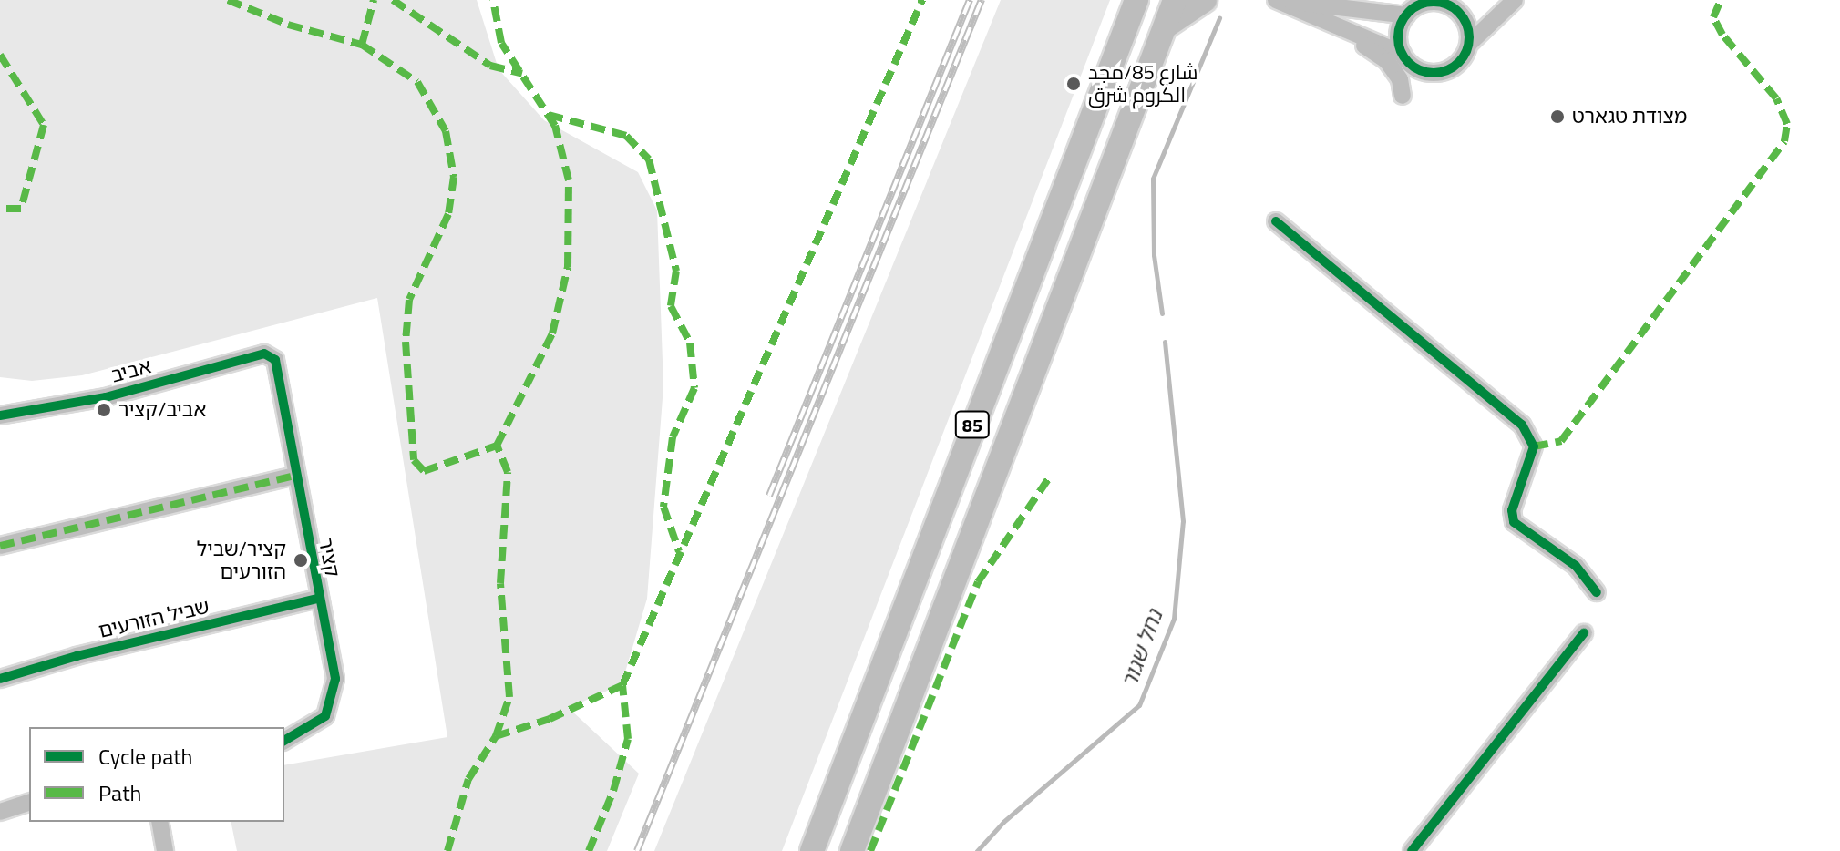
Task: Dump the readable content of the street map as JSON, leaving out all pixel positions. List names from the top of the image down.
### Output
{
  "streets": {
    "highway": ["85"],
    "street": ["אביב", "קציר", "שביל הזורעים"]
  },
  "crossings": [
    ["אביב", "קציר"],
    ["קציר", "שביל הזורעים"]
  ],
  "water": ["נחל שגור"],
  "places": [
    "شارع 85/مجد الكروم شرق",
    "מצודת טגארט",
    "אביב/קציר",
    "קציר/שביל הזורעים"
  ],
  "legend": ["Cycle path", "Path"]
}
